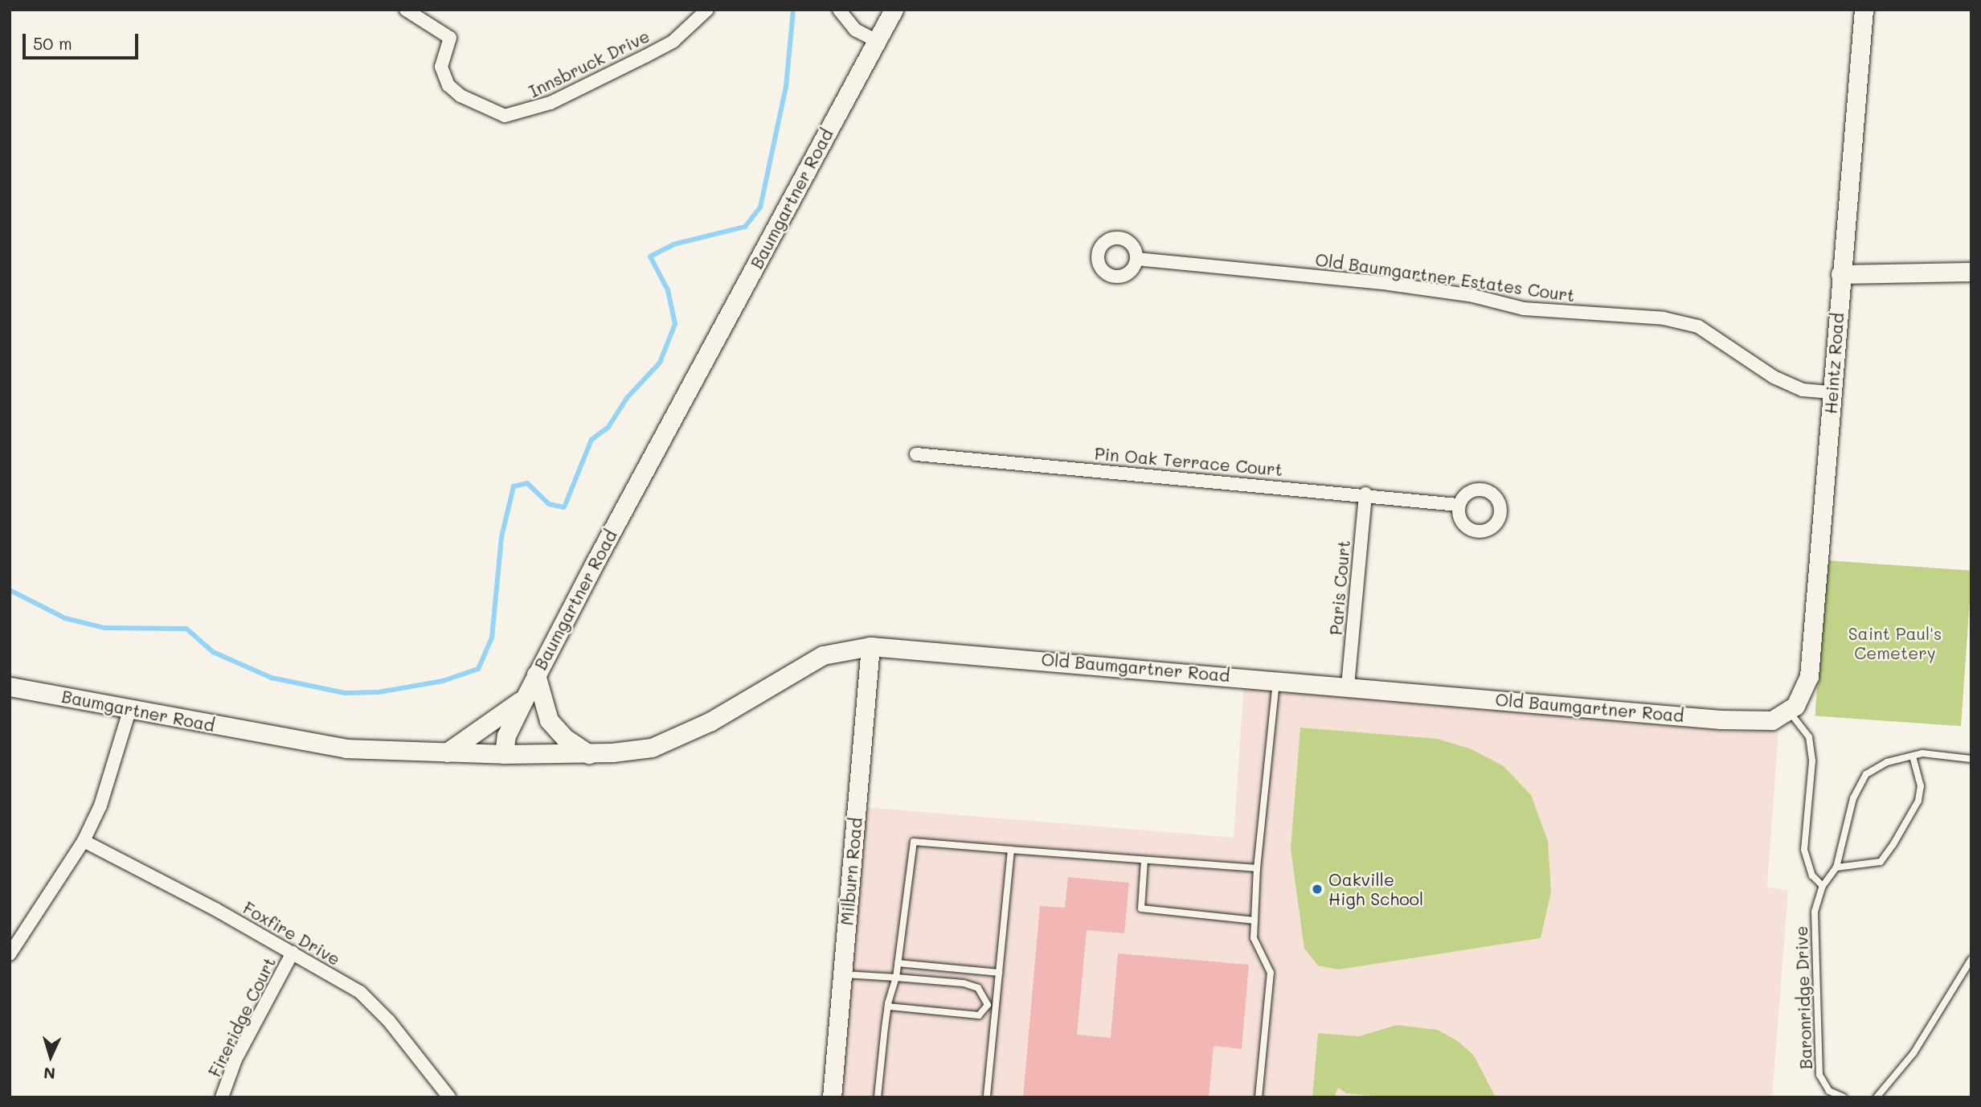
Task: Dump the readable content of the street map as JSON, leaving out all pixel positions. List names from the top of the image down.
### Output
{
  "streets": {
    "street": [
      "Innsbruck Drive",
      "Baumgartner Road",
      "Old Baumgartner Estates Court",
      "Heintz Road",
      "Pin Oak Terrace Court",
      "Paris Court",
      "Old Baumgartner Road",
      "Milburn Road",
      "Foxfire Drive",
      "Fireridge Court"
    ],
    "lane": ["Baronridge Drive"]
  },
  "crossings": [
    ["Baumgartner Road", "Old Baumgartner Road"],
    ["Old Baumgartner Estates Court", "Heintz Road"],
    ["Heintz Road", "Old Baumgartner Road"],
    ["Pin Oak Terrace Court", "Paris Court"],
    ["Paris Court", "Old Baumgartner Road"],
    ["Old Baumgartner Road", "Milburn Road"],
    ["Foxfire Drive", "Fireridge Court"]
  ],
  "parks": ["Saint Paul's Cemetery"],
  "places": ["Oakville High School"],
  "scale_bar": "50 m",
  "north": "bottom"
}
